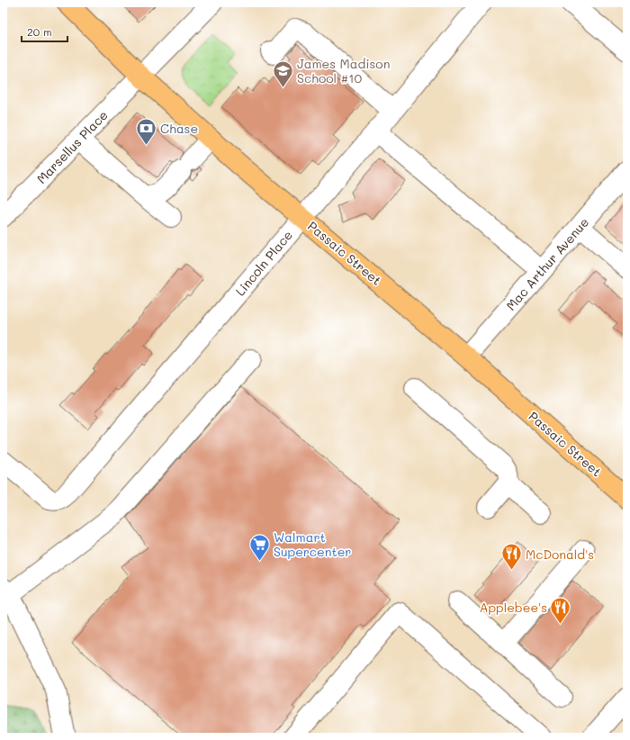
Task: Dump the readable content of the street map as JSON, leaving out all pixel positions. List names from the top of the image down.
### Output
{
  "streets": {
    "main road": ["Passaic Street"],
    "street": ["Marsellus Place", "Lincoln Place", "Mac Arthur Avenue"]
  },
  "crossings": [
    ["Marsellus Place", "Passaic Street"],
    ["Passaic Street", "Lincoln Place"],
    ["Passaic Street", "Mac Arthur Avenue"]
  ],
  "places": {
    "school or university": ["James Madison School #10"],
    "bank": ["Chase"],
    "supermarket": ["Walmart Supercenter"],
    "restaurant": ["McDonald's", "Applebee's"]
  },
  "scale_bar": "20 m"
}
